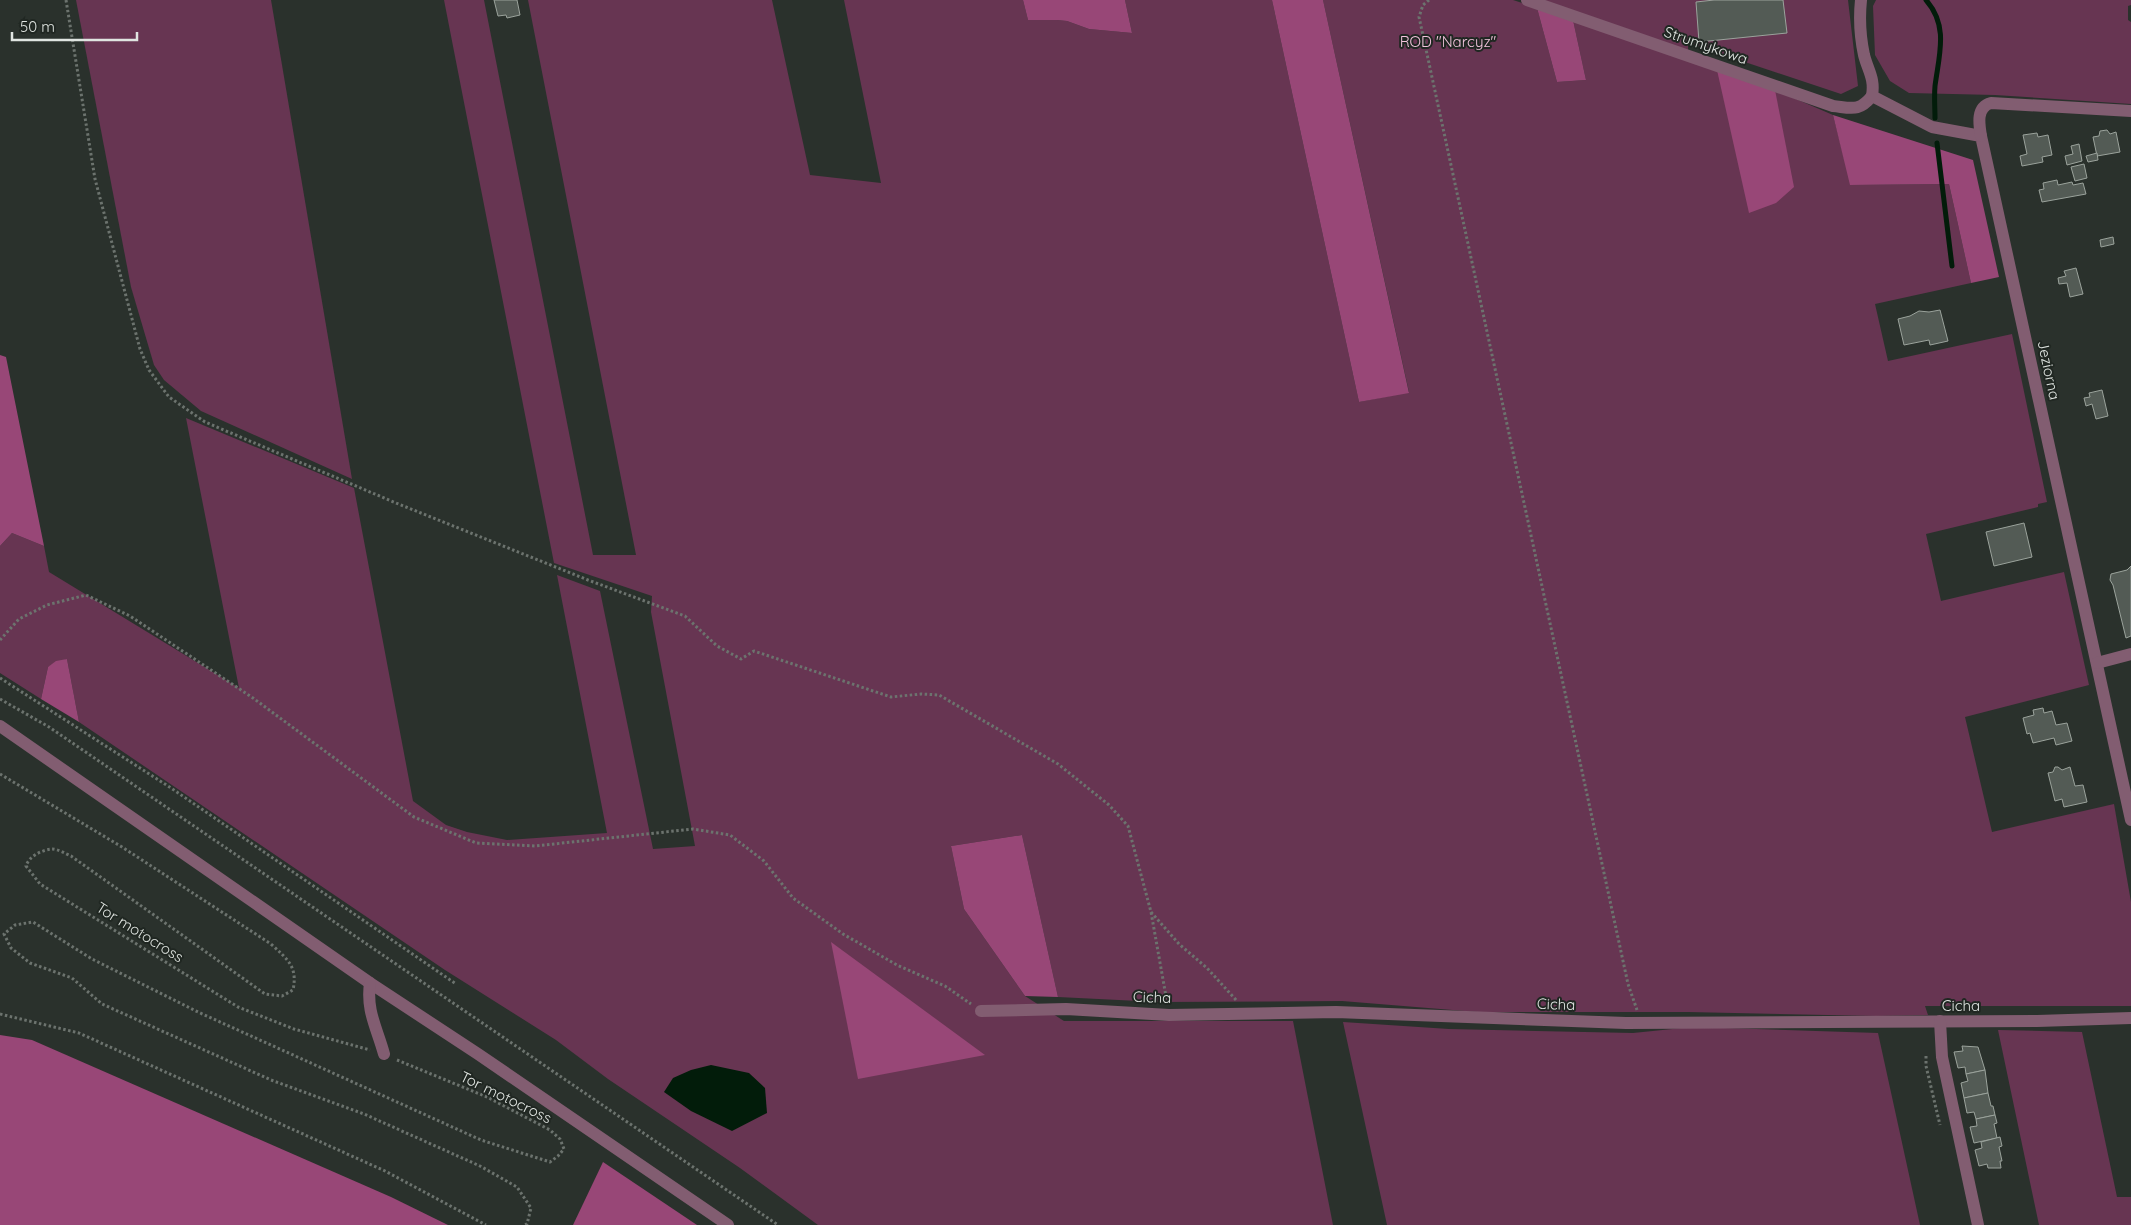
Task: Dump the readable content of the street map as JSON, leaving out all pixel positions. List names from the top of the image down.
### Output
{
  "streets": {
    "street": ["Strumykowa", "Jeziorna", "Cicha"],
    "path": ["Tor motocross"]
  },
  "parks": ["ROD \"Narcyz\""],
  "scale_bar": "50 m"
}
